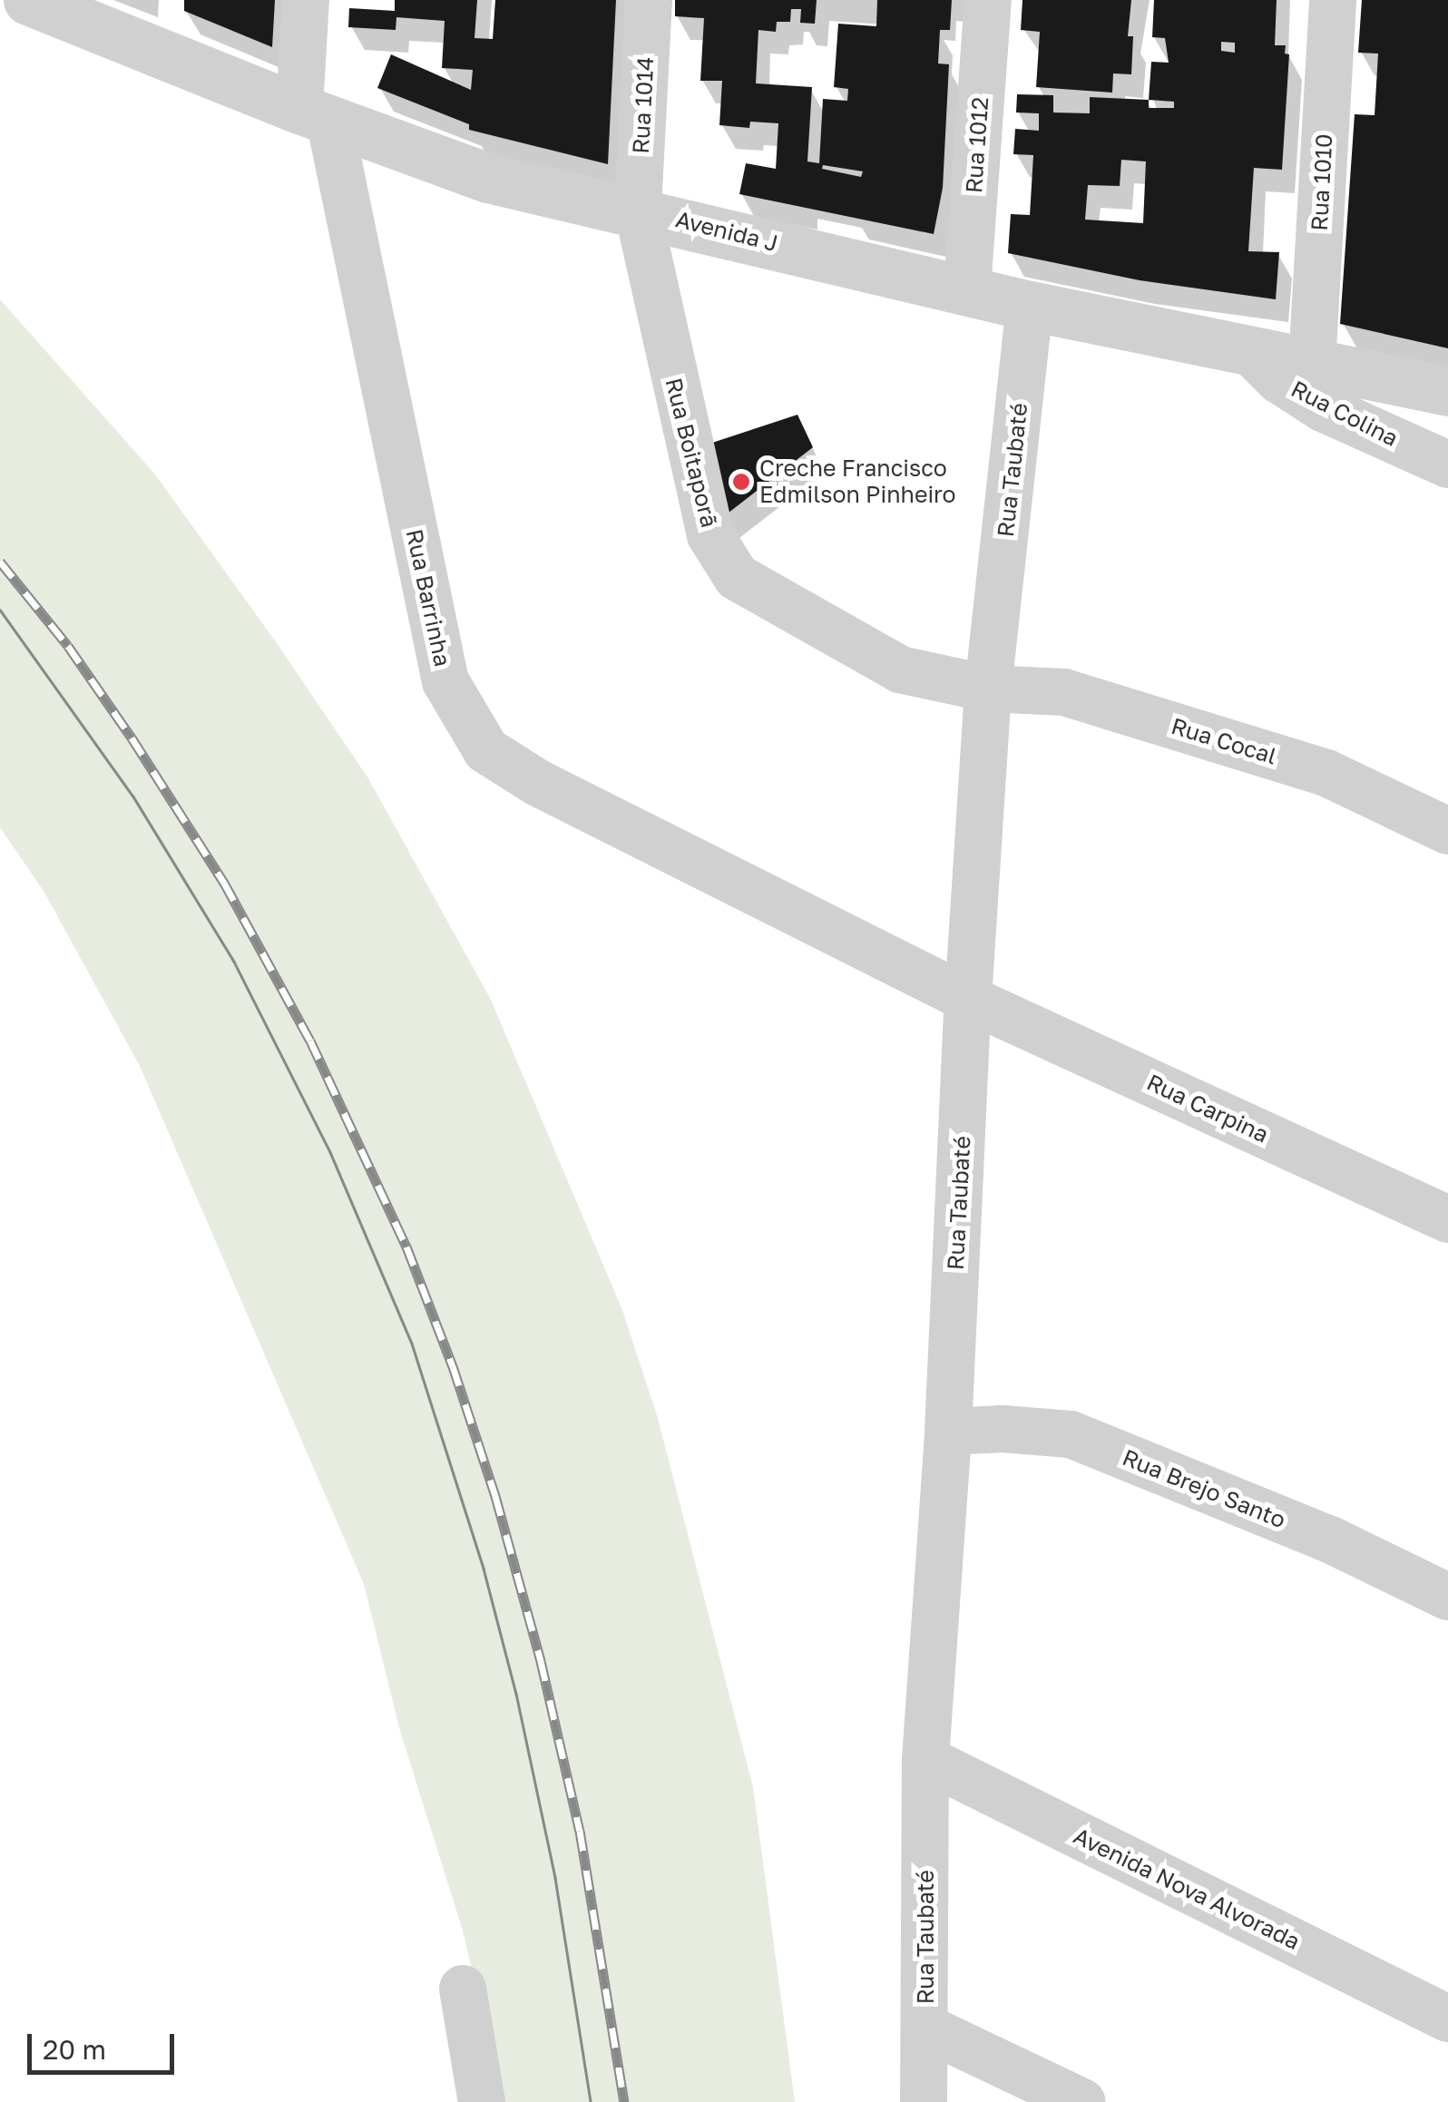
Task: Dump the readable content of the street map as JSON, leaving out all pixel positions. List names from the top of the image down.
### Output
{
  "streets": {
    "street": [
      "Rua 1014",
      "Rua 1012",
      "Rua 1010",
      "Avenida J",
      "Rua Colina",
      "Rua Boitaporã",
      "Rua Taubaté",
      "Rua Barrinha",
      "Rua Cocal",
      "Rua Carpina",
      "Rua Brejo Santo",
      "Avenida Nova Alvorada"
    ]
  },
  "crossings": [
    ["Rua 1014", "Avenida J"],
    ["Rua 1014", "Rua Boitaporã"],
    ["Rua 1012", "Avenida J"],
    ["Rua 1010", "Avenida J"],
    ["Avenida J", "Rua Colina"],
    ["Avenida J", "Rua Boitaporã"],
    ["Avenida J", "Rua Taubaté"],
    ["Avenida J", "Rua Barrinha"],
    ["Rua Boitaporã", "Rua Taubaté"],
    ["Rua Boitaporã", "Rua Cocal"],
    ["Rua Taubaté", "Rua Barrinha"],
    ["Rua Taubaté", "Rua Cocal"],
    ["Rua Taubaté", "Rua Carpina"],
    ["Rua Taubaté", "Rua Brejo Santo"],
    ["Rua Taubaté", "Avenida Nova Alvorada"],
    ["Rua Barrinha", "Rua Carpina"]
  ],
  "places": ["Creche Francisco Edmilson Pinheiro"],
  "scale_bar": "20 m"
}
